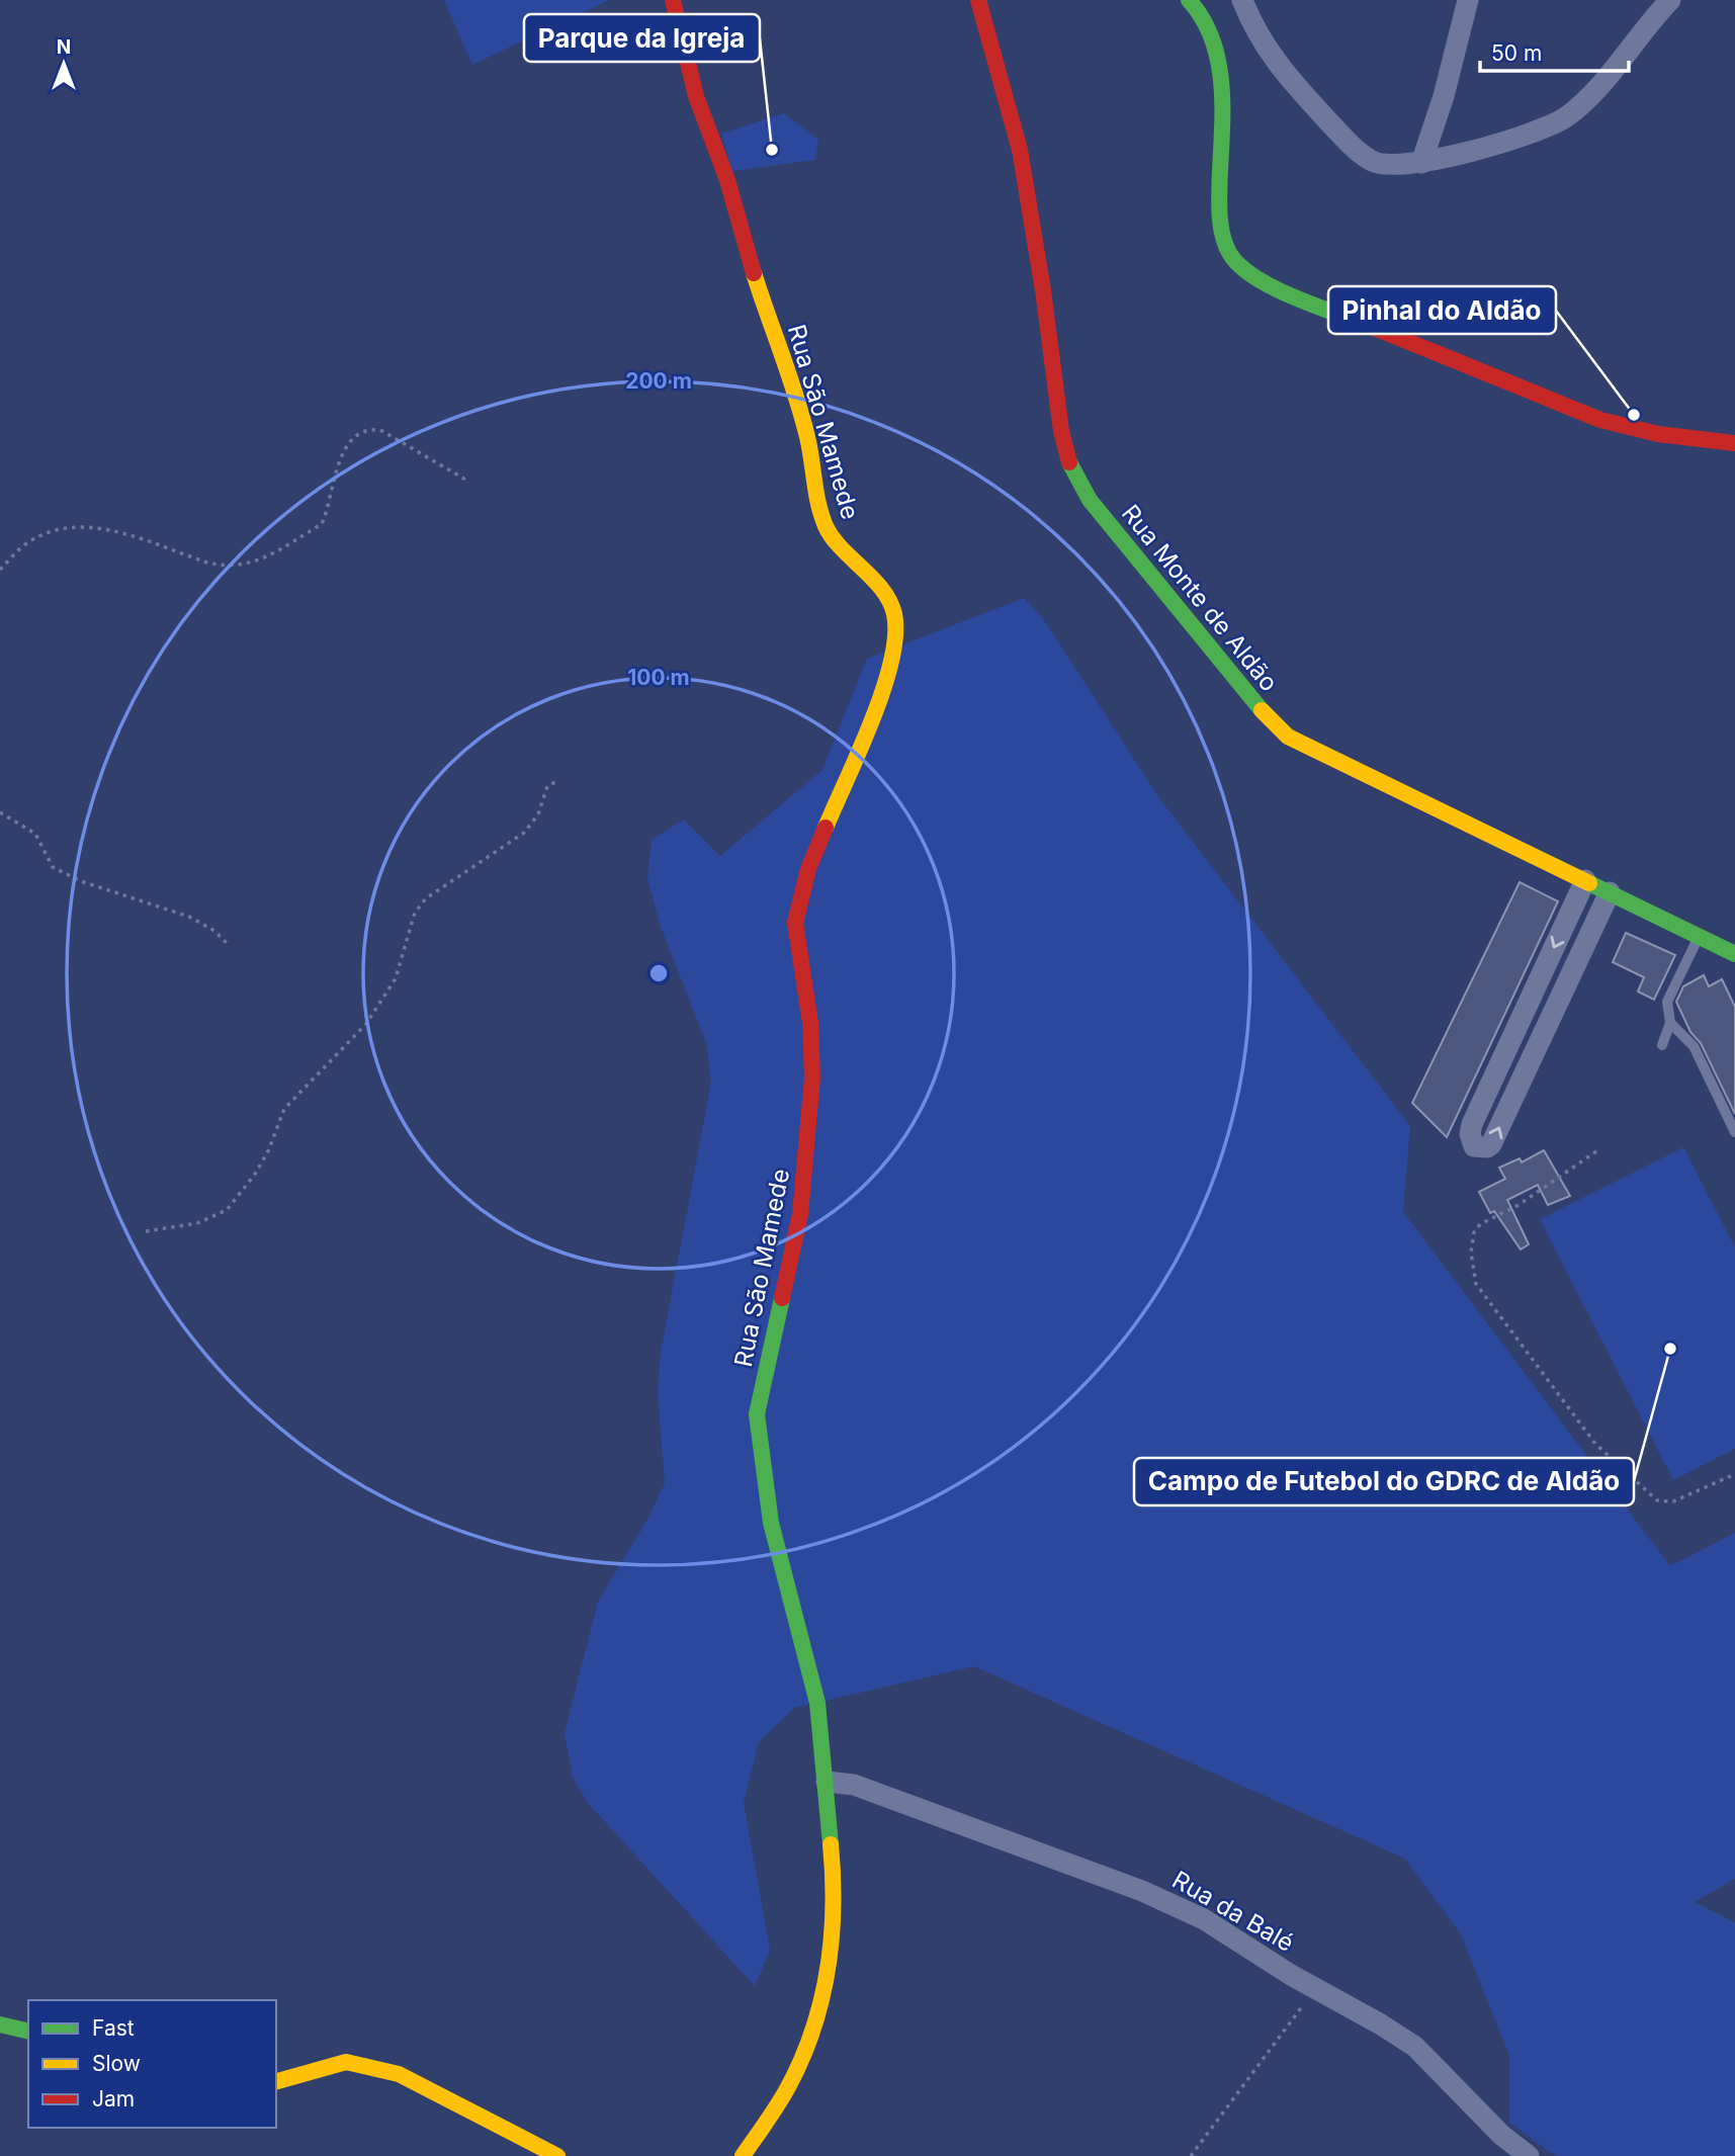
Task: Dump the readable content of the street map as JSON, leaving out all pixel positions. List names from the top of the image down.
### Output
{
  "streets": {
    "street": ["Rua São Mamede", "Rua Monte de Aldão", "Rua da Balé"]
  },
  "crossings": [
    ["Rua São Mamede", "Rua da Balé"]
  ],
  "places": ["Parque da Igreja", "Pinhal do Aldão", "Campo de Futebol do GDRC de Aldão"],
  "legend": ["Fast", "Slow", "Jam"],
  "scale_bar": "50 m",
  "north": "top",
  "rings": ["200 m", "100 m"]
}
